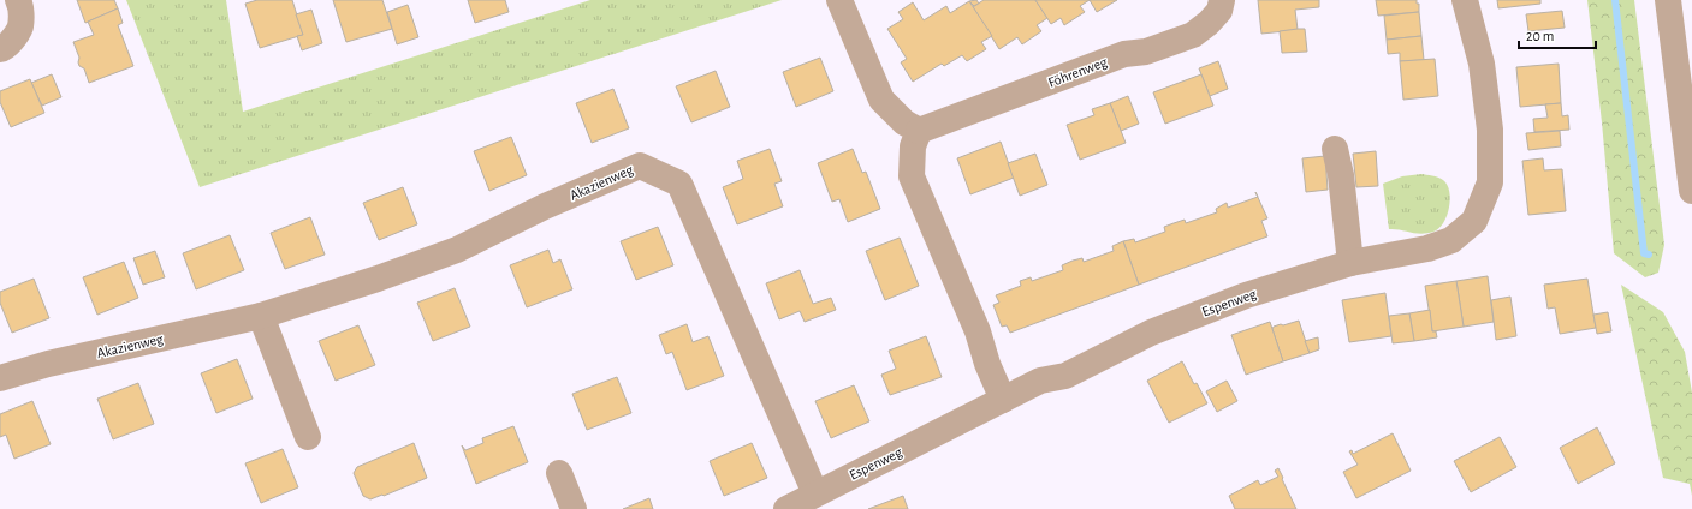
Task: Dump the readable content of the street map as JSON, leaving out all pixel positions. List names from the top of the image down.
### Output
{
  "streets": {
    "street": ["Föhrenweg", "Akazienweg", "Espenweg"]
  },
  "crossings": [
    ["Akazienweg", "Espenweg"]
  ],
  "scale_bar": "20 m"
}
